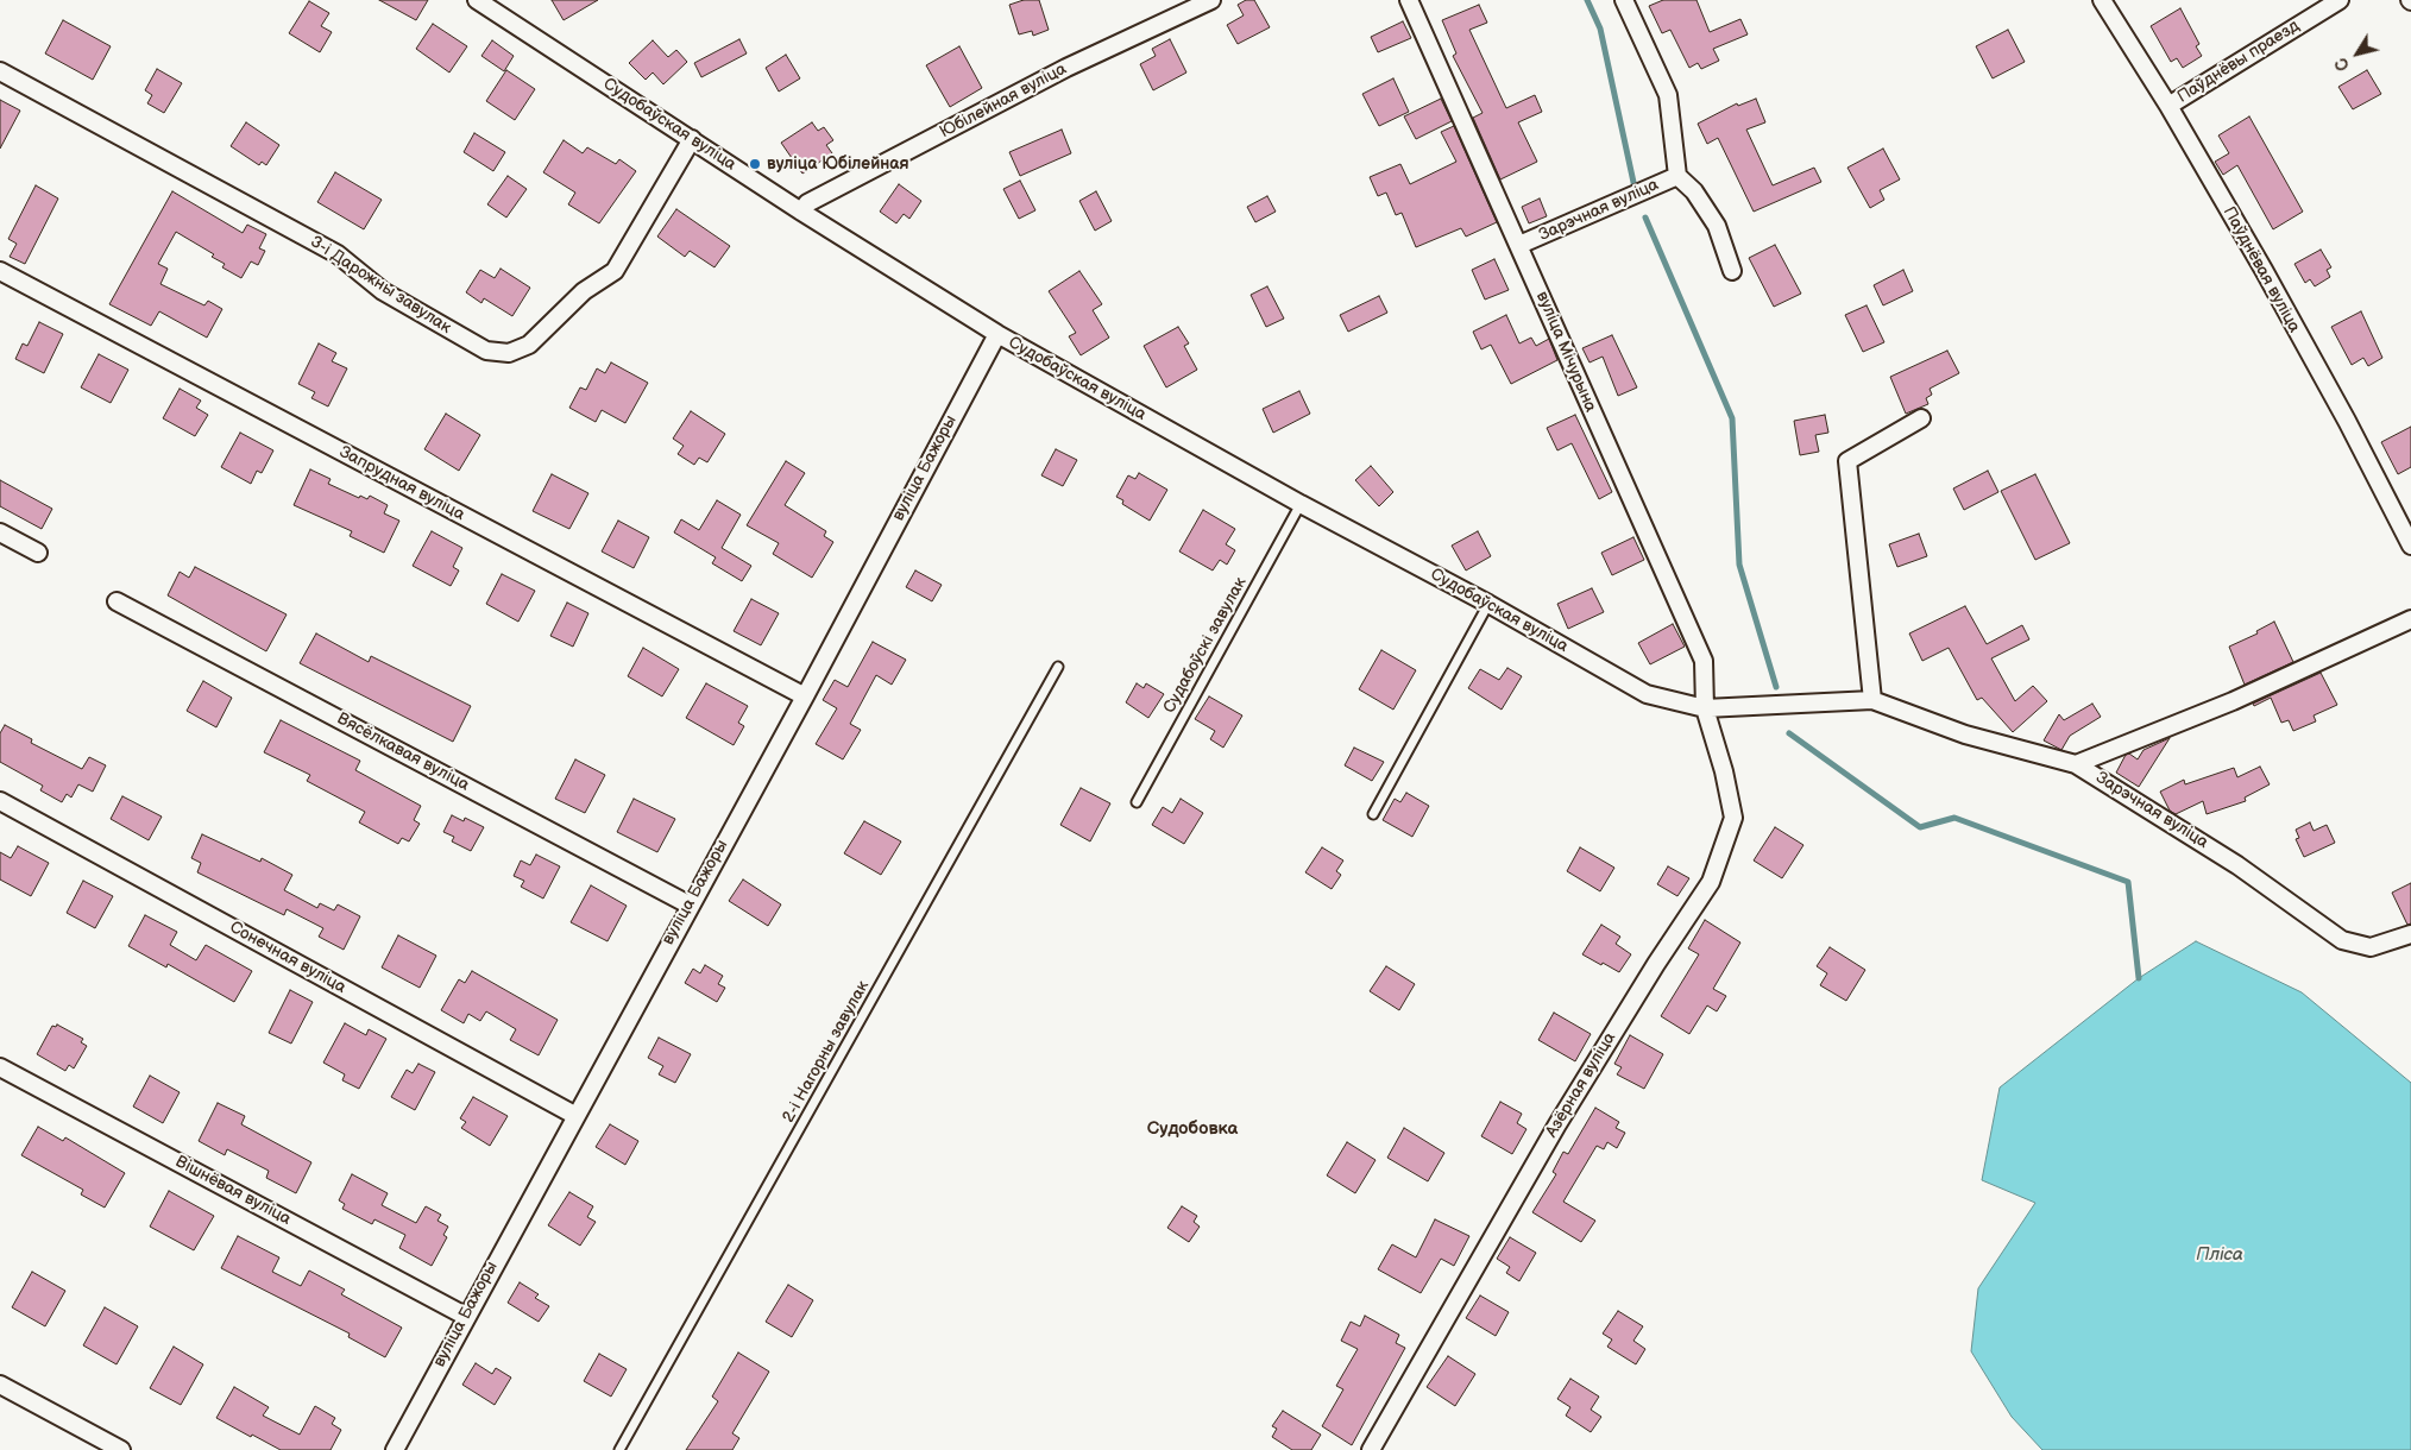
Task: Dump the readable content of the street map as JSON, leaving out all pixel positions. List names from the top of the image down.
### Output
{
  "streets": {
    "street": [
      "Паўднёвы праезд",
      "Юбілейная вуліца",
      "Судобаўская вуліца",
      "Зарэчная вуліца",
      "Паўднёвая вуліца",
      "3-і Дарожны завулак",
      "вуліца Мічурына",
      "вуліца Бажоры",
      "Запрудная вуліца",
      "Вясёлкавая вуліца",
      "Сонечная вуліца",
      "Азёрная вуліца",
      "Вішнёвая вуліца"
    ],
    "lane": ["Судабоўскі завулак", "2-і Нагорны завулак"]
  },
  "crossings": [
    ["Паўднёвы праезд", "Паўднёвая вуліца"],
    ["Юбілейная вуліца", "Судобаўская вуліца"],
    ["Судобаўская вуліца", "Зарэчная вуліца"],
    ["Судобаўская вуліца", "3-і Дарожны завулак"],
    ["Судобаўская вуліца", "вуліца Мічурына"],
    ["Судобаўская вуліца", "вуліца Бажоры"],
    ["Судобаўская вуліца", "Судабоўскі завулак"],
    ["Судобаўская вуліца", "Азёрная вуліца"],
    ["Зарэчная вуліца", "вуліца Мічурына"],
    ["Зарэчная вуліца", "Азёрная вуліца"],
    ["вуліца Мічурына", "Азёрная вуліца"],
    ["вуліца Бажоры", "Запрудная вуліца"],
    ["вуліца Бажоры", "Вясёлкавая вуліца"],
    ["вуліца Бажоры", "Сонечная вуліца"],
    ["вуліца Бажоры", "Вішнёвая вуліца"]
  ],
  "districts": ["Судобовка"],
  "water": ["Пліса"],
  "places": ["вуліца Юбілейная"],
  "north": "bottom left"
}
